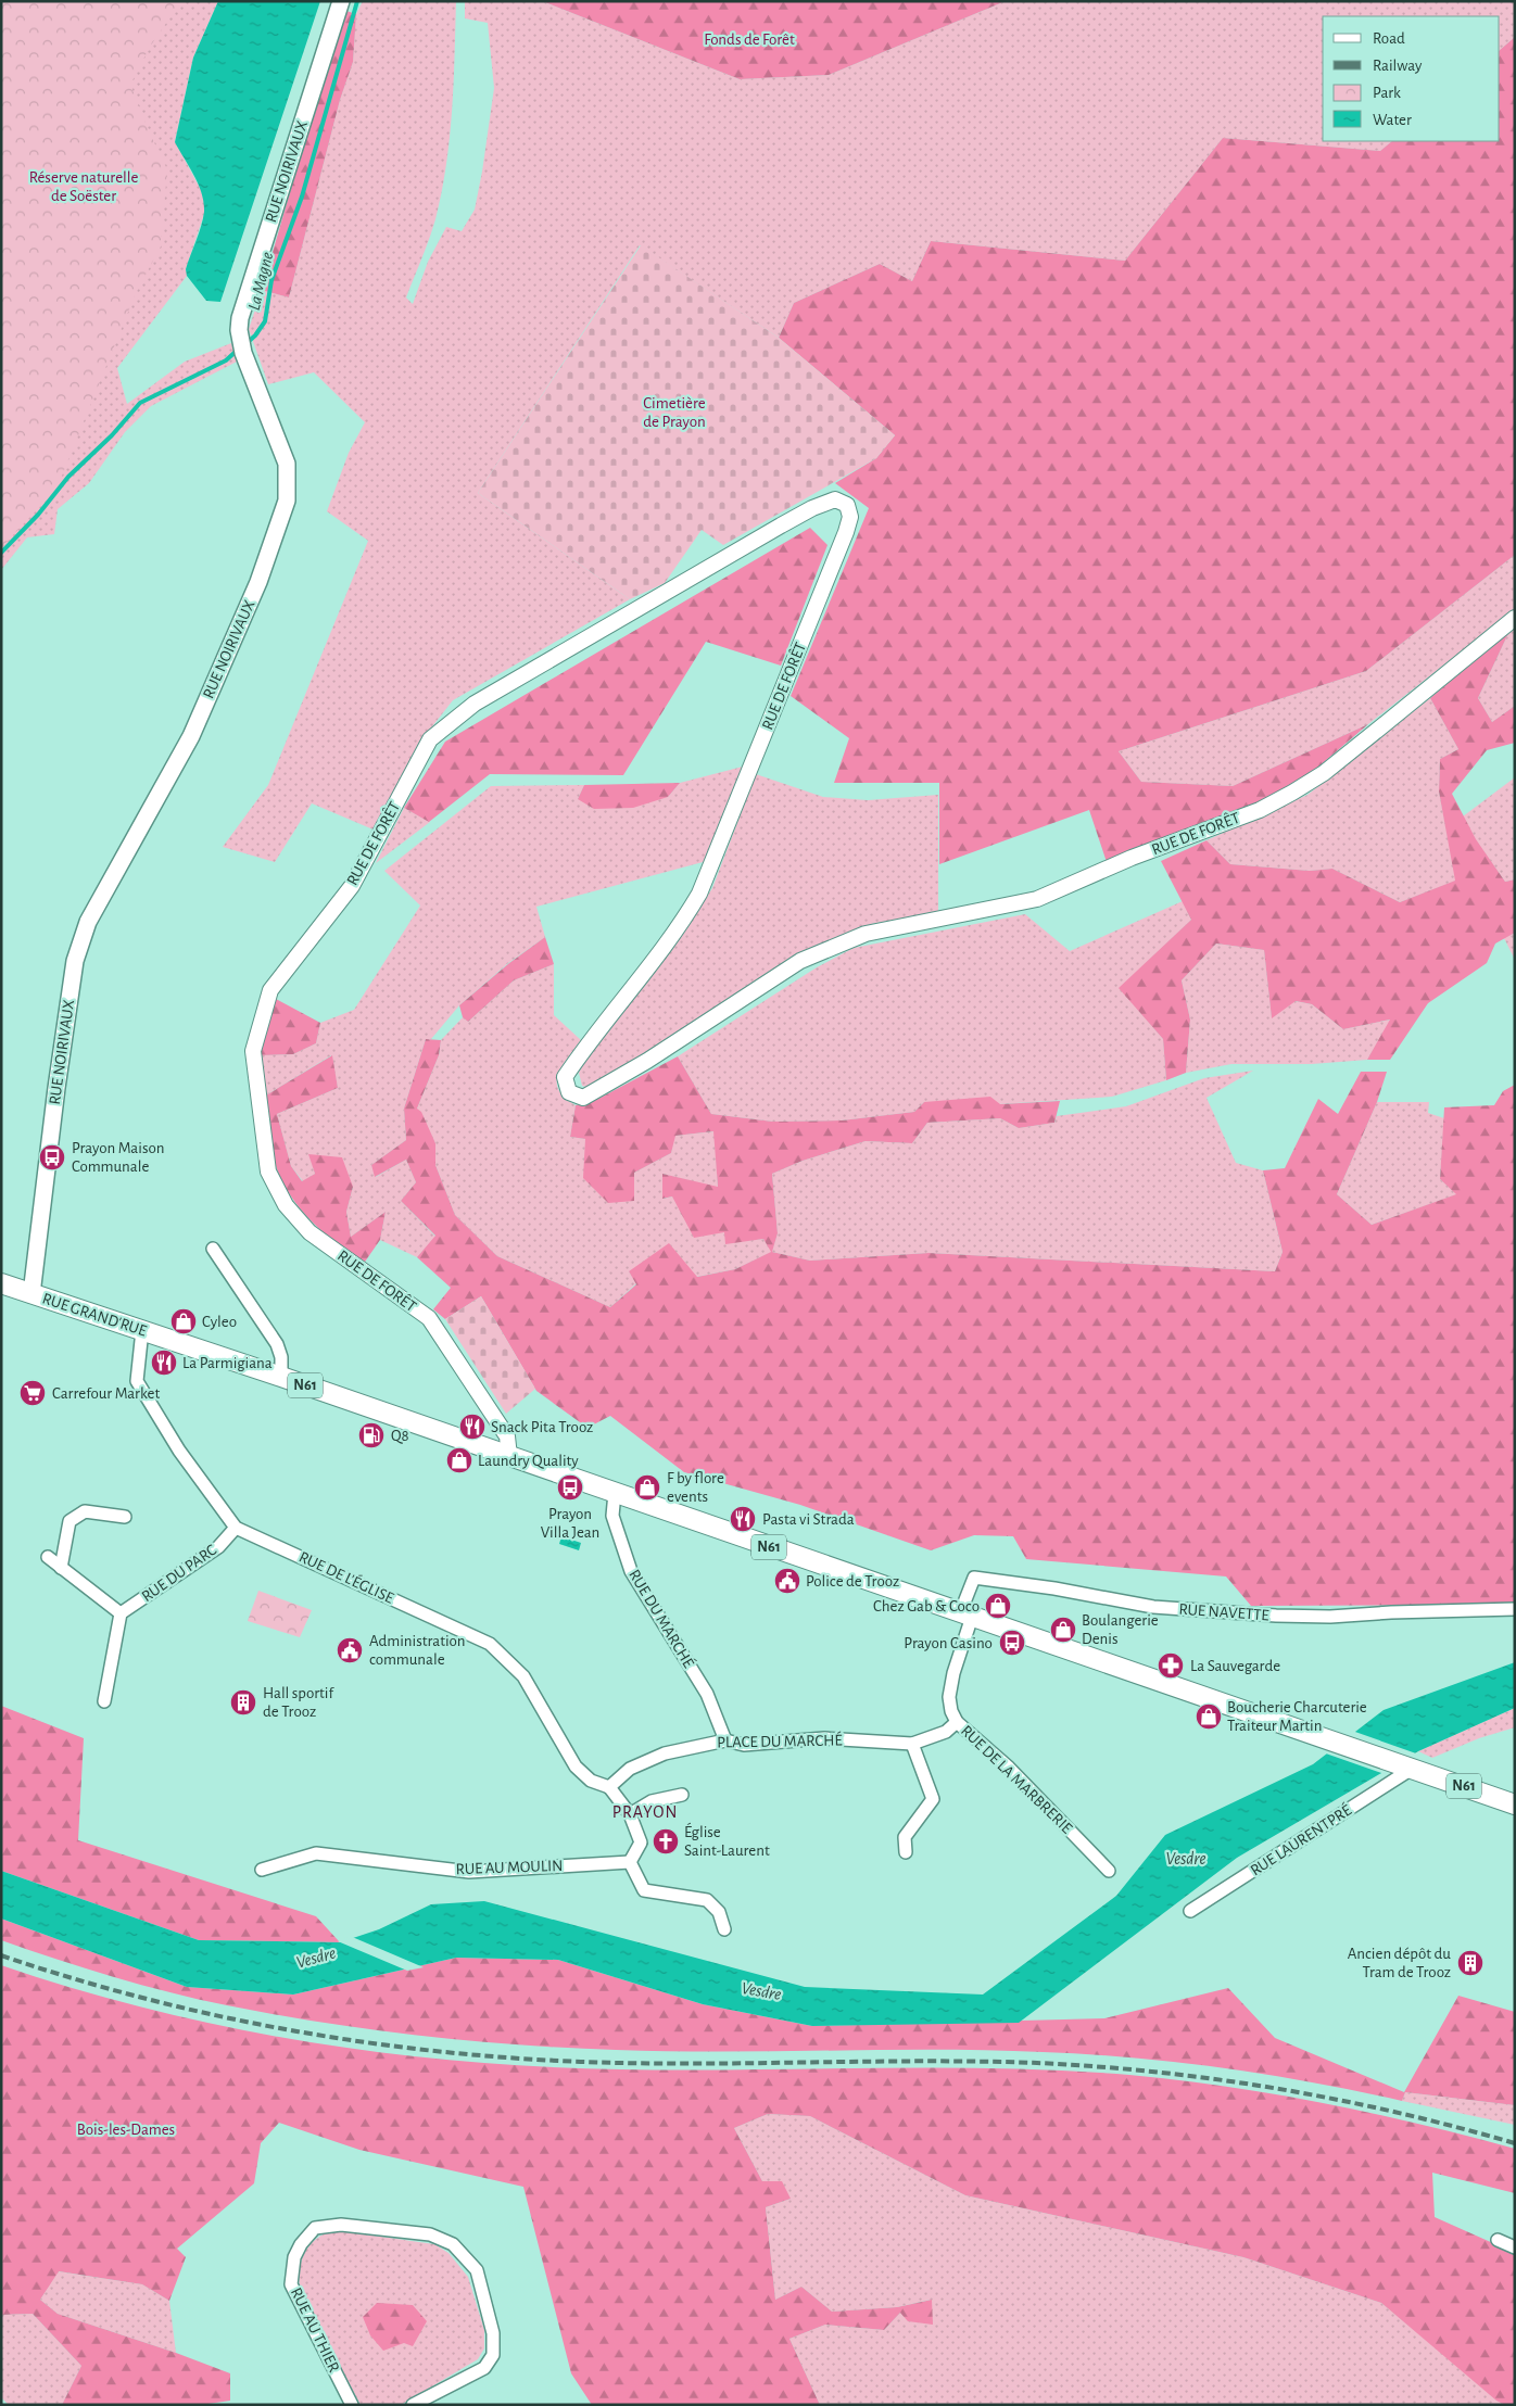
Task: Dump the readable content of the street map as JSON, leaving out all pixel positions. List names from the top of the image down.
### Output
{
  "streets": {
    "main road": ["RUE NOIRIVAUX", "RUE GRAND'RUE", "N61"],
    "street": [
      "RUE DE FORÊT",
      "RUE DU PARC",
      "RUE DE L'ÉGLISE",
      "RUE NAVETTE",
      "RUE DU MARCHÉ",
      "PLACE DU MARCHÉ",
      "RUE DE LA MARBRERIE",
      "RUE LAURENTPRÉ",
      "RUE AU MOULIN",
      "RUE AU THIER"
    ]
  },
  "crossings": [
    ["RUE NOIRIVAUX", "RUE GRAND'RUE"],
    ["RUE DE FORÊT", "RUE GRAND'RUE"],
    ["RUE GRAND'RUE", "RUE DE L'ÉGLISE"],
    ["RUE GRAND'RUE", "RUE NAVETTE"],
    ["RUE GRAND'RUE", "RUE DU MARCHÉ"],
    ["RUE GRAND'RUE", "RUE DE LA MARBRERIE"],
    ["RUE GRAND'RUE", "RUE LAURENTPRÉ"],
    ["RUE DU PARC", "RUE DE L'ÉGLISE"],
    ["RUE DE L'ÉGLISE", "PLACE DU MARCHÉ"],
    ["RUE NAVETTE", "RUE DE LA MARBRERIE"],
    ["RUE DU MARCHÉ", "PLACE DU MARCHÉ"],
    ["PLACE DU MARCHÉ", "RUE DE LA MARBRERIE"]
  ],
  "districts": ["PRAYON"],
  "water": ["La Magne", "Vesdre"],
  "parks": [
    "Fonds de Forêt",
    "Réserve naturelle de Soëster",
    "Cimetière de Prayon",
    "Bois-les-Dames"
  ],
  "places": {
    "bus stop": ["Prayon Maison Communale", "Prayon Villa Jean", "Prayon Casino"],
    "shop": [
      "Cyleo",
      "Laundry Quality",
      "F by flore events",
      "Chez Gab & Coco",
      "Boulangerie Denis",
      "Boucherie Charcuterie Traiteur Martin"
    ],
    "restaurant": ["La Parmigiana", "Snack Pita Trooz", "Pasta vi Strada"],
    "supermarket": ["Carrefour Market"],
    "fuel station": ["Q8"],
    "public building": ["Police de Trooz", "Administration communale"],
    "pharmacy": ["La Sauvegarde"],
    "building": ["Hall sportif de Trooz", "Ancien dépôt du Tram de Trooz"],
    "church": ["Église Saint-Laurent"]
  },
  "legend": [
    "Road",
    "Railway",
    "Park",
    "Water"
  ]
}
